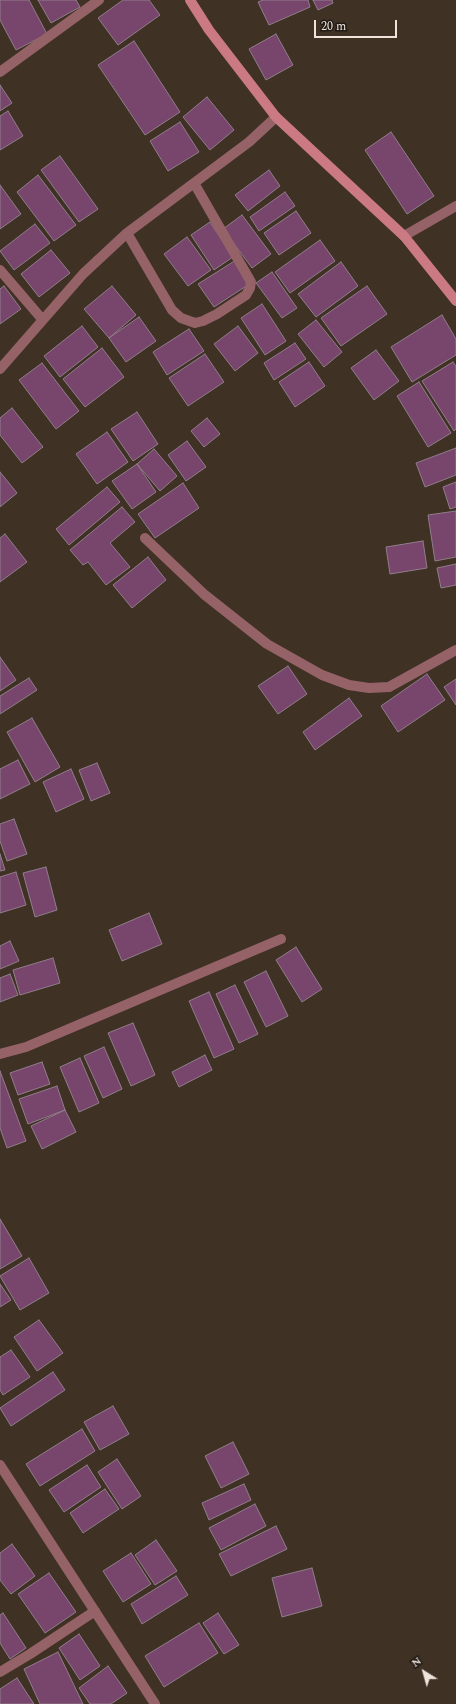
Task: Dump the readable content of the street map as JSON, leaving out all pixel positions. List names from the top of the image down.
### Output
{
  "scale_bar": "20 m",
  "north": "top left"
}
